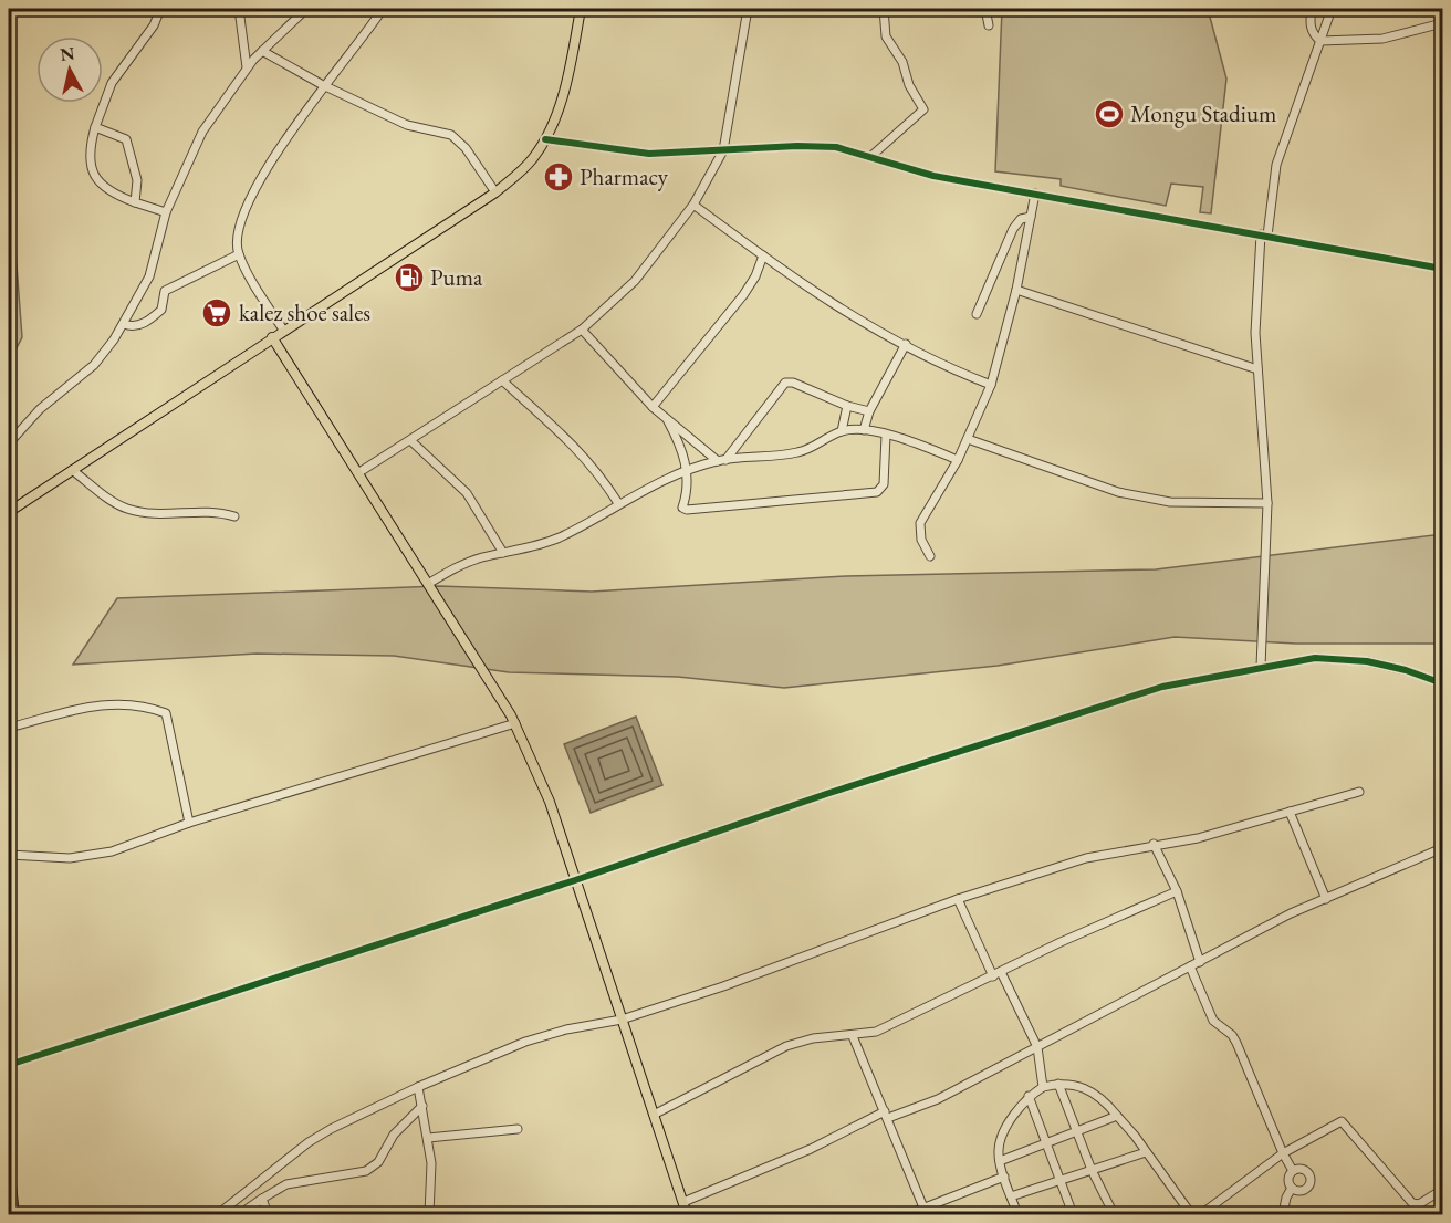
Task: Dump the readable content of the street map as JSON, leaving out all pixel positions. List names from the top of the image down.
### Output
{
  "places": {
    "sports": ["Mongu Stadium"],
    "pharmacy": ["Pharmacy"],
    "fuel station": ["Puma"],
    "supermarket": ["kalez shoe sales"]
  },
  "north": "top"
}
